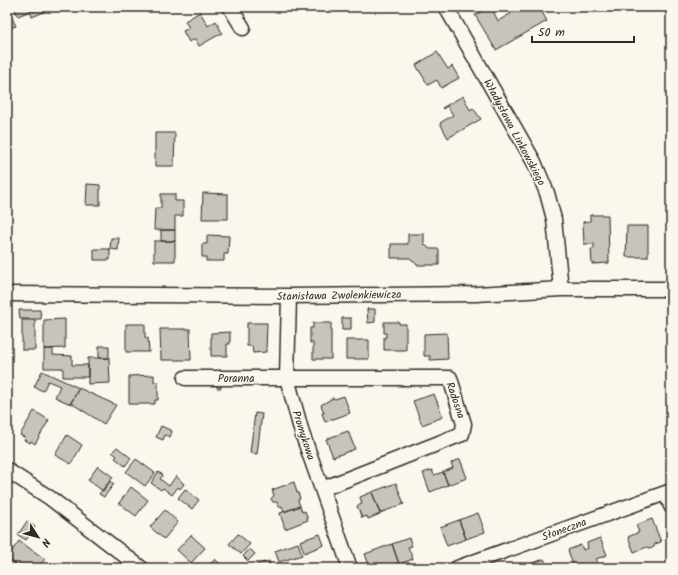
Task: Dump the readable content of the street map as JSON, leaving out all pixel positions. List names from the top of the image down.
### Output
{
  "streets": {
    "street": [
      "Władysława Linkowskiego",
      "Stanisława Zwolenkiewicza",
      "Poranna",
      "Radosna",
      "Promykowa",
      "Słoneczna"
    ]
  },
  "crossings": [
    ["Władysława Linkowskiego", "Stanisława Zwolenkiewicza"],
    ["Stanisława Zwolenkiewicza", "Promykowa"],
    ["Poranna", "Radosna"],
    ["Poranna", "Promykowa"],
    ["Radosna", "Promykowa"]
  ],
  "scale_bar": "50 m",
  "north": "bottom right"
}
